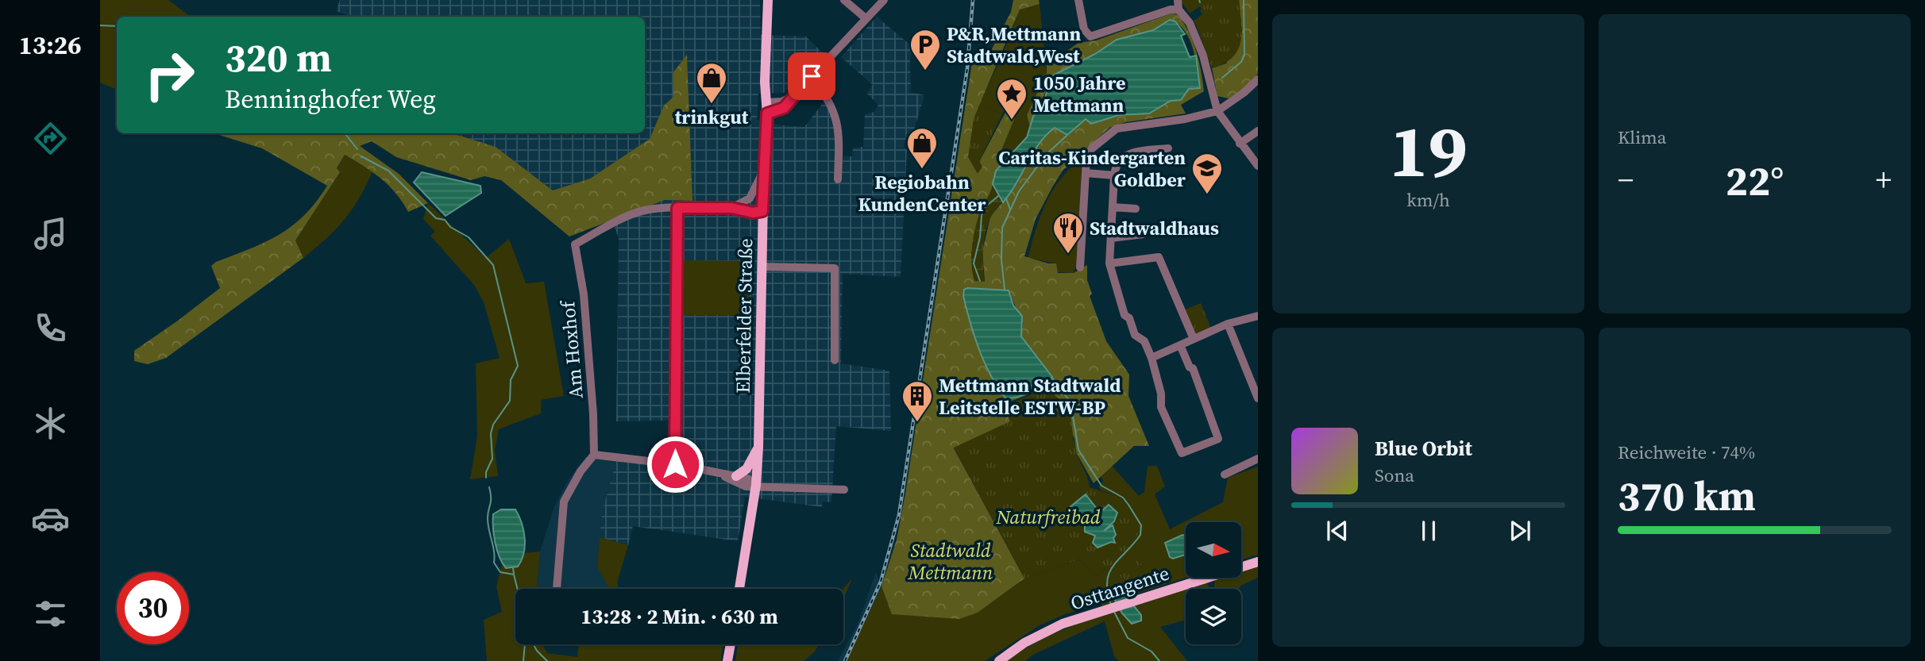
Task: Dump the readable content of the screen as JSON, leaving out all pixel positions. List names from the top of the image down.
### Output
{
  "streets": {
    "main road": ["Elberfelder Straße", "Osttangente"],
    "street": ["Am Hoxhof"]
  },
  "parks": ["Naturfreibad", "Stadtwald Mettmann"],
  "places": {
    "parking": ["P&R,Mettmann Stadtwald,West"],
    "shop": ["trinkgut", "Regiobahn KundenCenter"],
    "place": ["1050 Jahre Mettmann"],
    "school or university": ["Caritas-Kindergarten Goldber"],
    "restaurant": ["Stadtwaldhaus"],
    "building": ["Mettmann Stadtwald Leitstelle ESTW-BP"]
  },
  "north": "right",
  "page": {
    "tabs": "13:26",
    "tile": [
      ["19", "km/h"],
      "Klima",
      ["Reichweite · 74%", "370 km"]
    ],
    "turn": ["320 m", "Benninghofer Weg"],
    "heat": ["−", "22°", "+"],
    "song": ["Blue Orbit", "Sona"],
    "limit": "30",
    "trip": "13:28 · 2 Min. · 630 m"
  }
}
